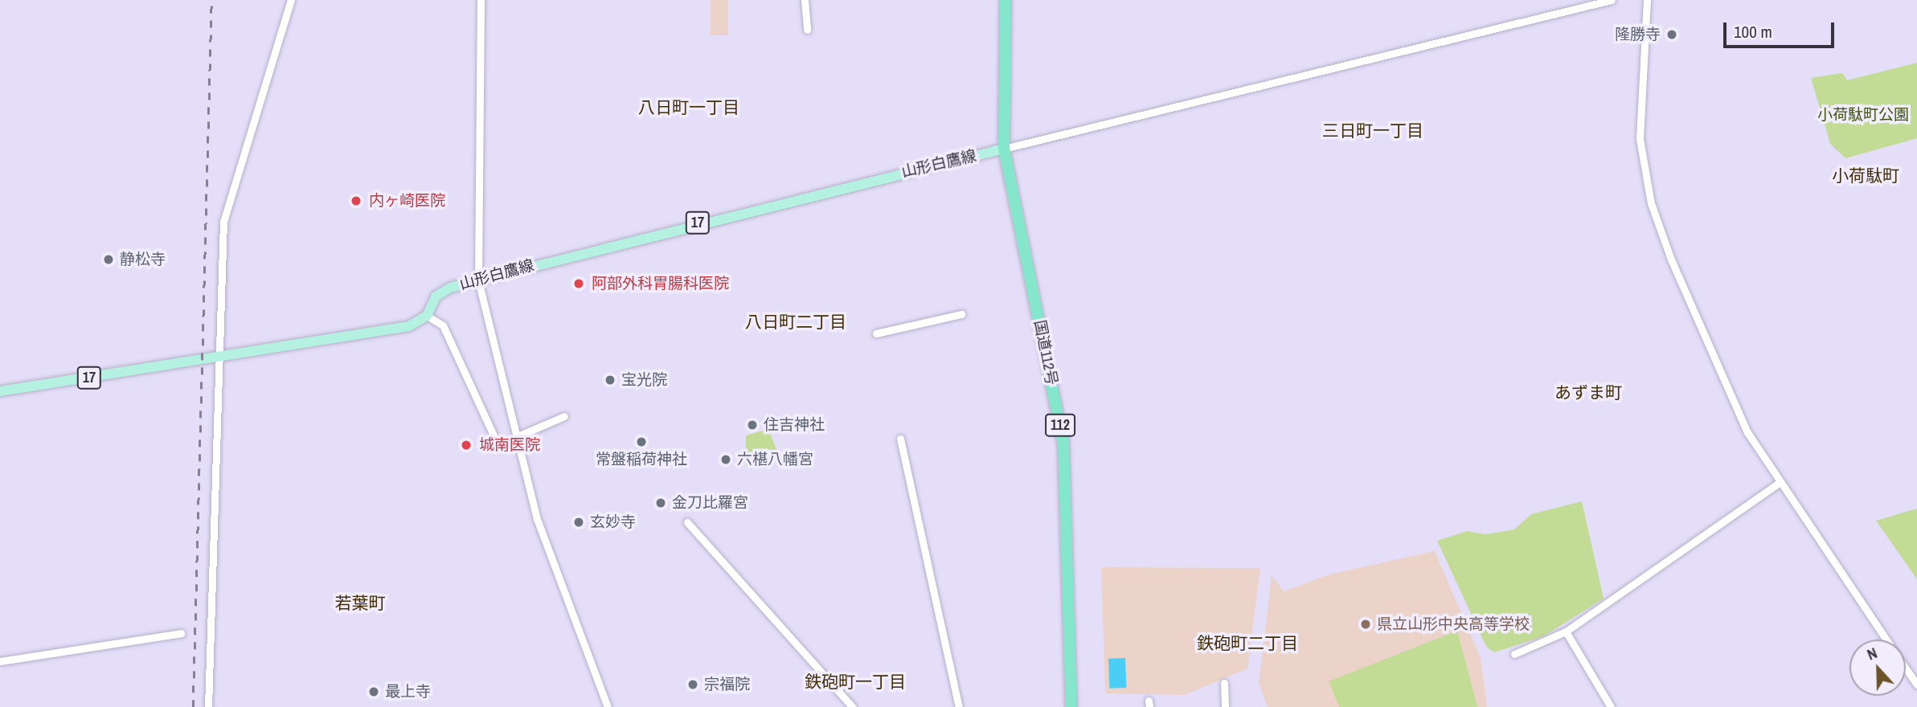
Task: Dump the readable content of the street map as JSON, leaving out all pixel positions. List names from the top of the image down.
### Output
{
  "streets": {
    "highway": ["国道112号", "112"],
    "main road": ["山形白鷹線", "17"]
  },
  "crossings": [
    ["山形白鷹線", "17"],
    ["山形白鷹線", "国道112号"]
  ],
  "districts": [
    "八日町一丁目",
    "三日町一丁目",
    "小荷駄町",
    "八日町二丁目",
    "あずま町",
    "若葉町",
    "鉄砲町二丁目",
    "鉄砲町一丁目"
  ],
  "parks": ["小荷駄町公園"],
  "places": [
    "隆勝寺",
    "内ヶ崎医院",
    "静松寺",
    "阿部外科胃腸科医院",
    "宝光院",
    "住吉神社",
    "常盤稲荷神社",
    "城南医院",
    "六椹八幡宮",
    "金刀比羅宮",
    "玄妙寺",
    "県立山形中央高等学校",
    "宗福院",
    "最上寺"
  ],
  "scale_bar": "100 m",
  "north": "top"
}
